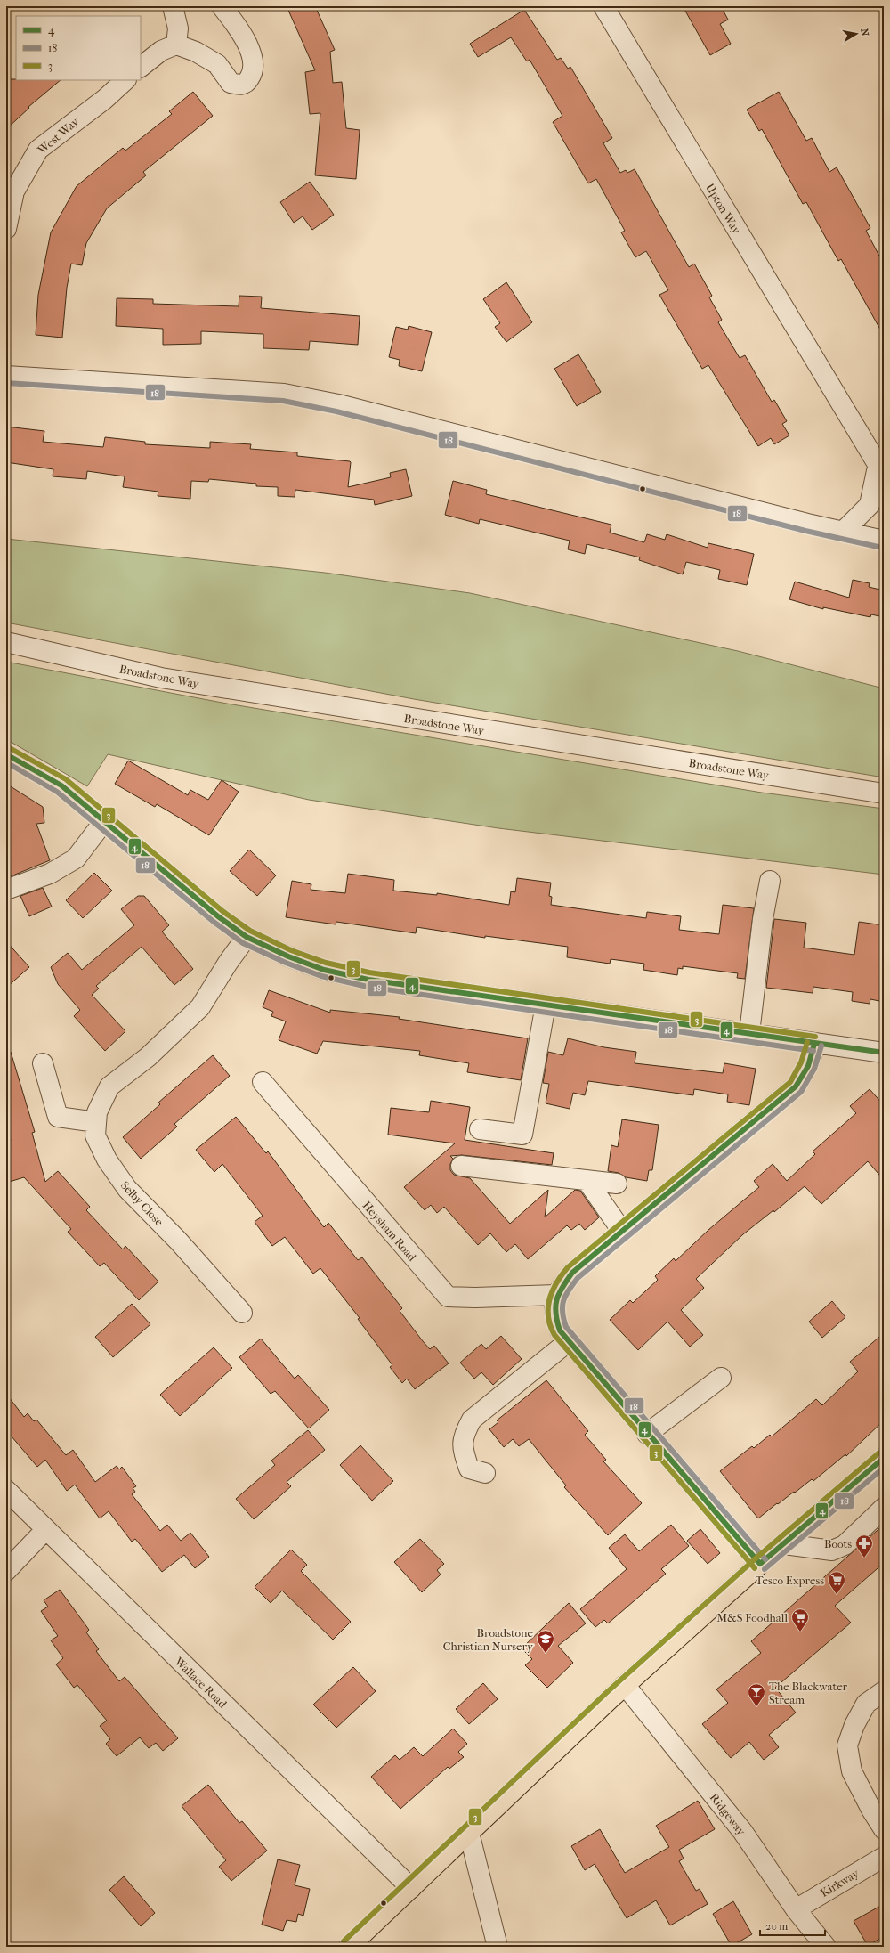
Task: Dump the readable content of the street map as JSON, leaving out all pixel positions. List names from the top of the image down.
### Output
{
  "streets": {
    "street": [
      "West Way",
      "Upton Way",
      "Broadstone Way",
      "Selby Close",
      "Heysham Road",
      "Wallace Road",
      "Ridgeway",
      "Kirkway"
    ]
  },
  "crossings": [
    ["Ridgeway", "Kirkway"]
  ],
  "places": {
    "pharmacy": ["Boots"],
    "supermarket": ["Tesco Express", "M&S Foodhall"],
    "school or university": ["Broadstone Christian Nursery"],
    "bar": ["The Blackwater Stream"]
  },
  "lines": ["transit line 18", "transit line 3", "transit line 4"],
  "legend": ["4", "18", "3"],
  "scale_bar": "20 m",
  "north": "right"
}
